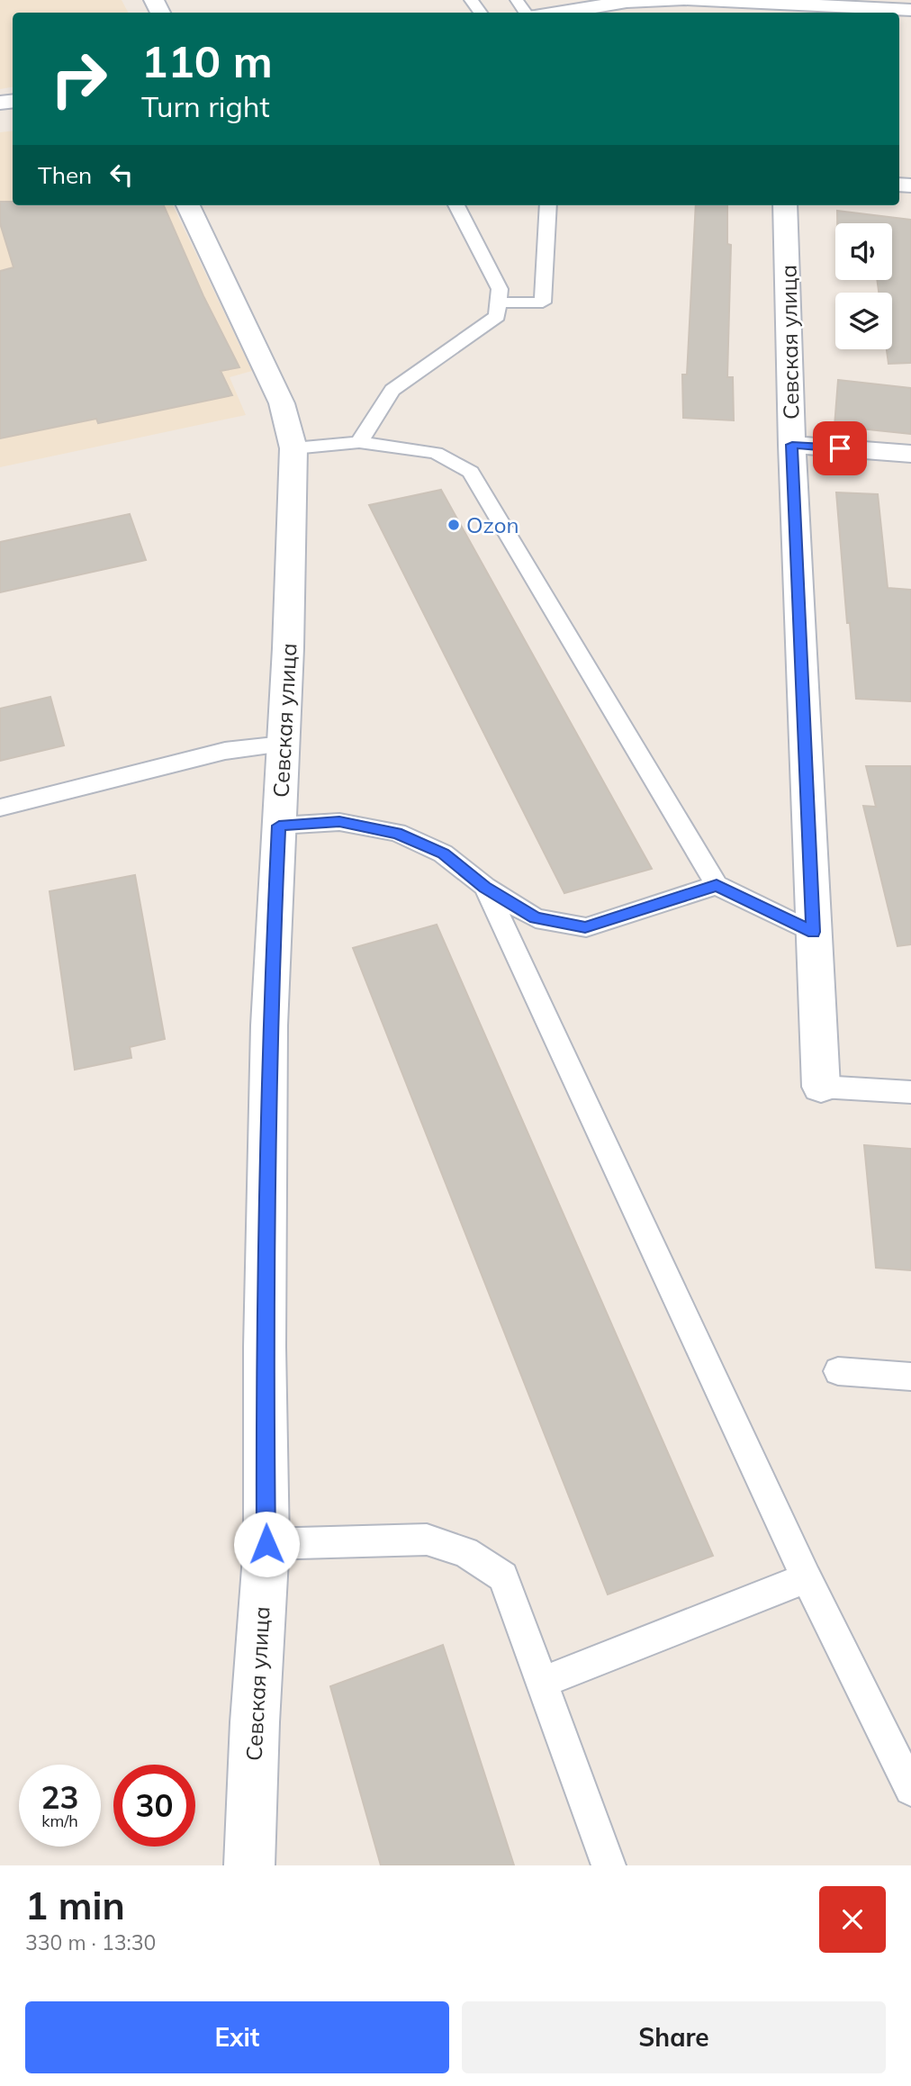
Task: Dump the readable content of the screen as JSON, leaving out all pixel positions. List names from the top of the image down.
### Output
{
  "streets": {
    "street": ["Севская улица"]
  },
  "places": ["Ozon"],
  "page": {
    "turn": ["110 m", "Turn right"],
    "then": "Then",
    "speed": "23 km/h",
    "limit": "30",
    "heading": ["1 min", "330 m · 13:30"],
    "buttons": ["Exit", "Share"]
  }
}
